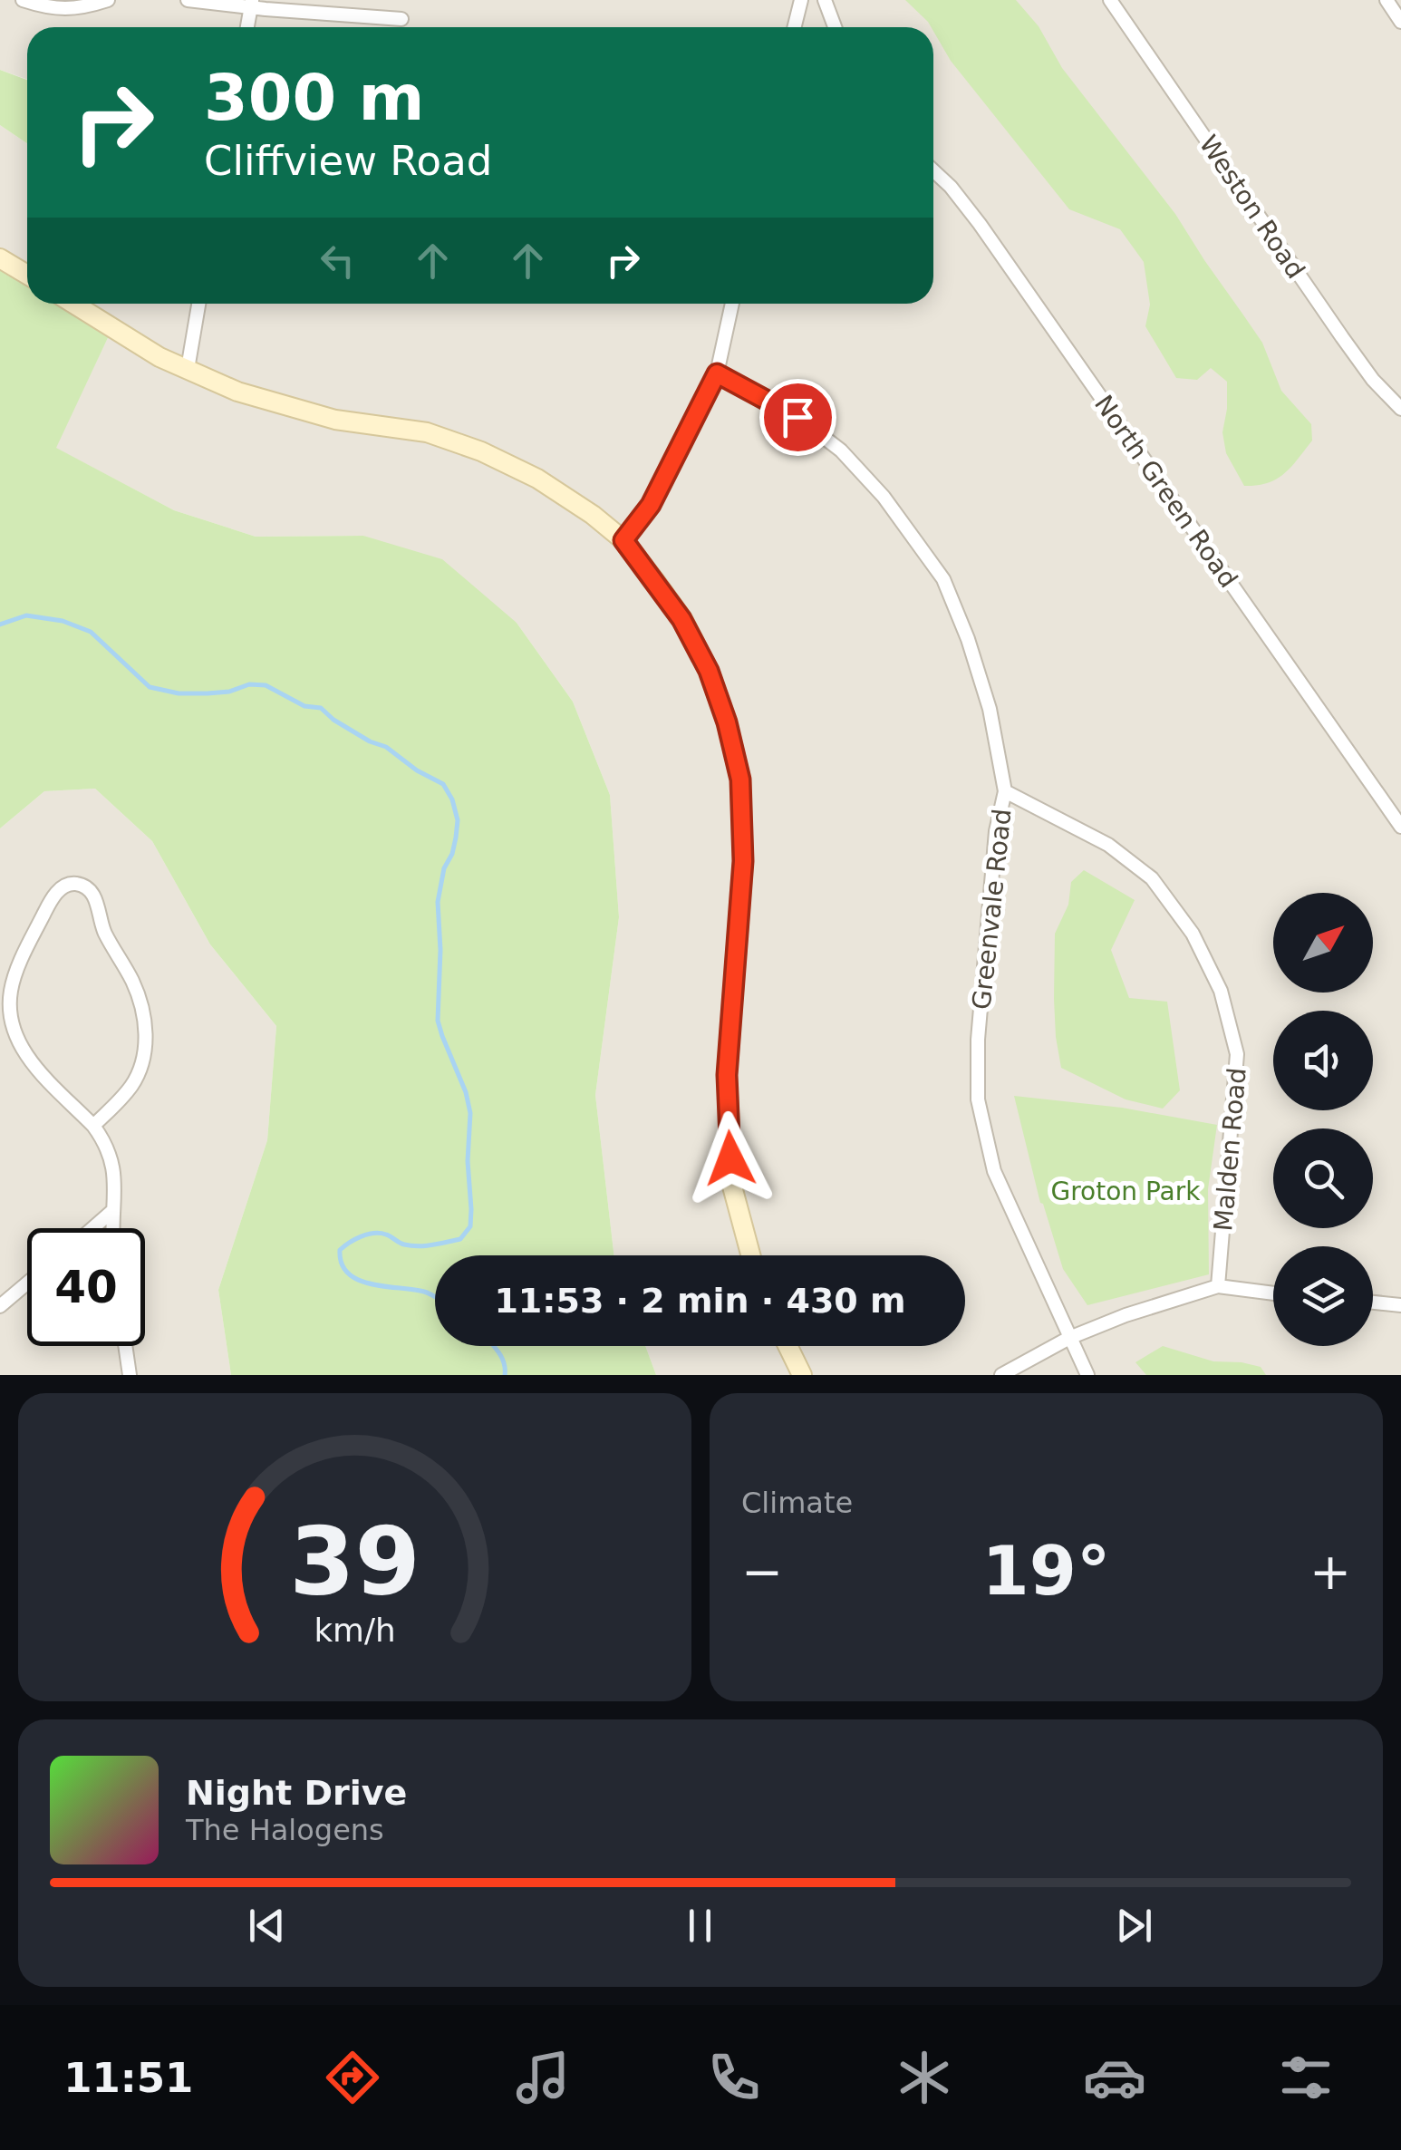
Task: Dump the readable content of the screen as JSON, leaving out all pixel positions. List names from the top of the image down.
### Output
{
  "streets": {
    "street": [
      "Weston Road",
      "North Green Road",
      "Greenvale Road",
      "Malden Road"
    ]
  },
  "crossings": [
    ["Greenvale Road", "Malden Road"]
  ],
  "parks": ["Groton Park"],
  "north": "top right",
  "page": {
    "turn": ["300 m", "Cliffview Road"],
    "limit": "40",
    "trip": "11:53 · 2 min · 430 m",
    "tile": "Climate",
    "heat": ["−", "19°", "+"],
    "song": ["Night Drive", "The Halogens"],
    "tabs": "11:51",
    "gauge": ["39", "km/h"]
  }
}
